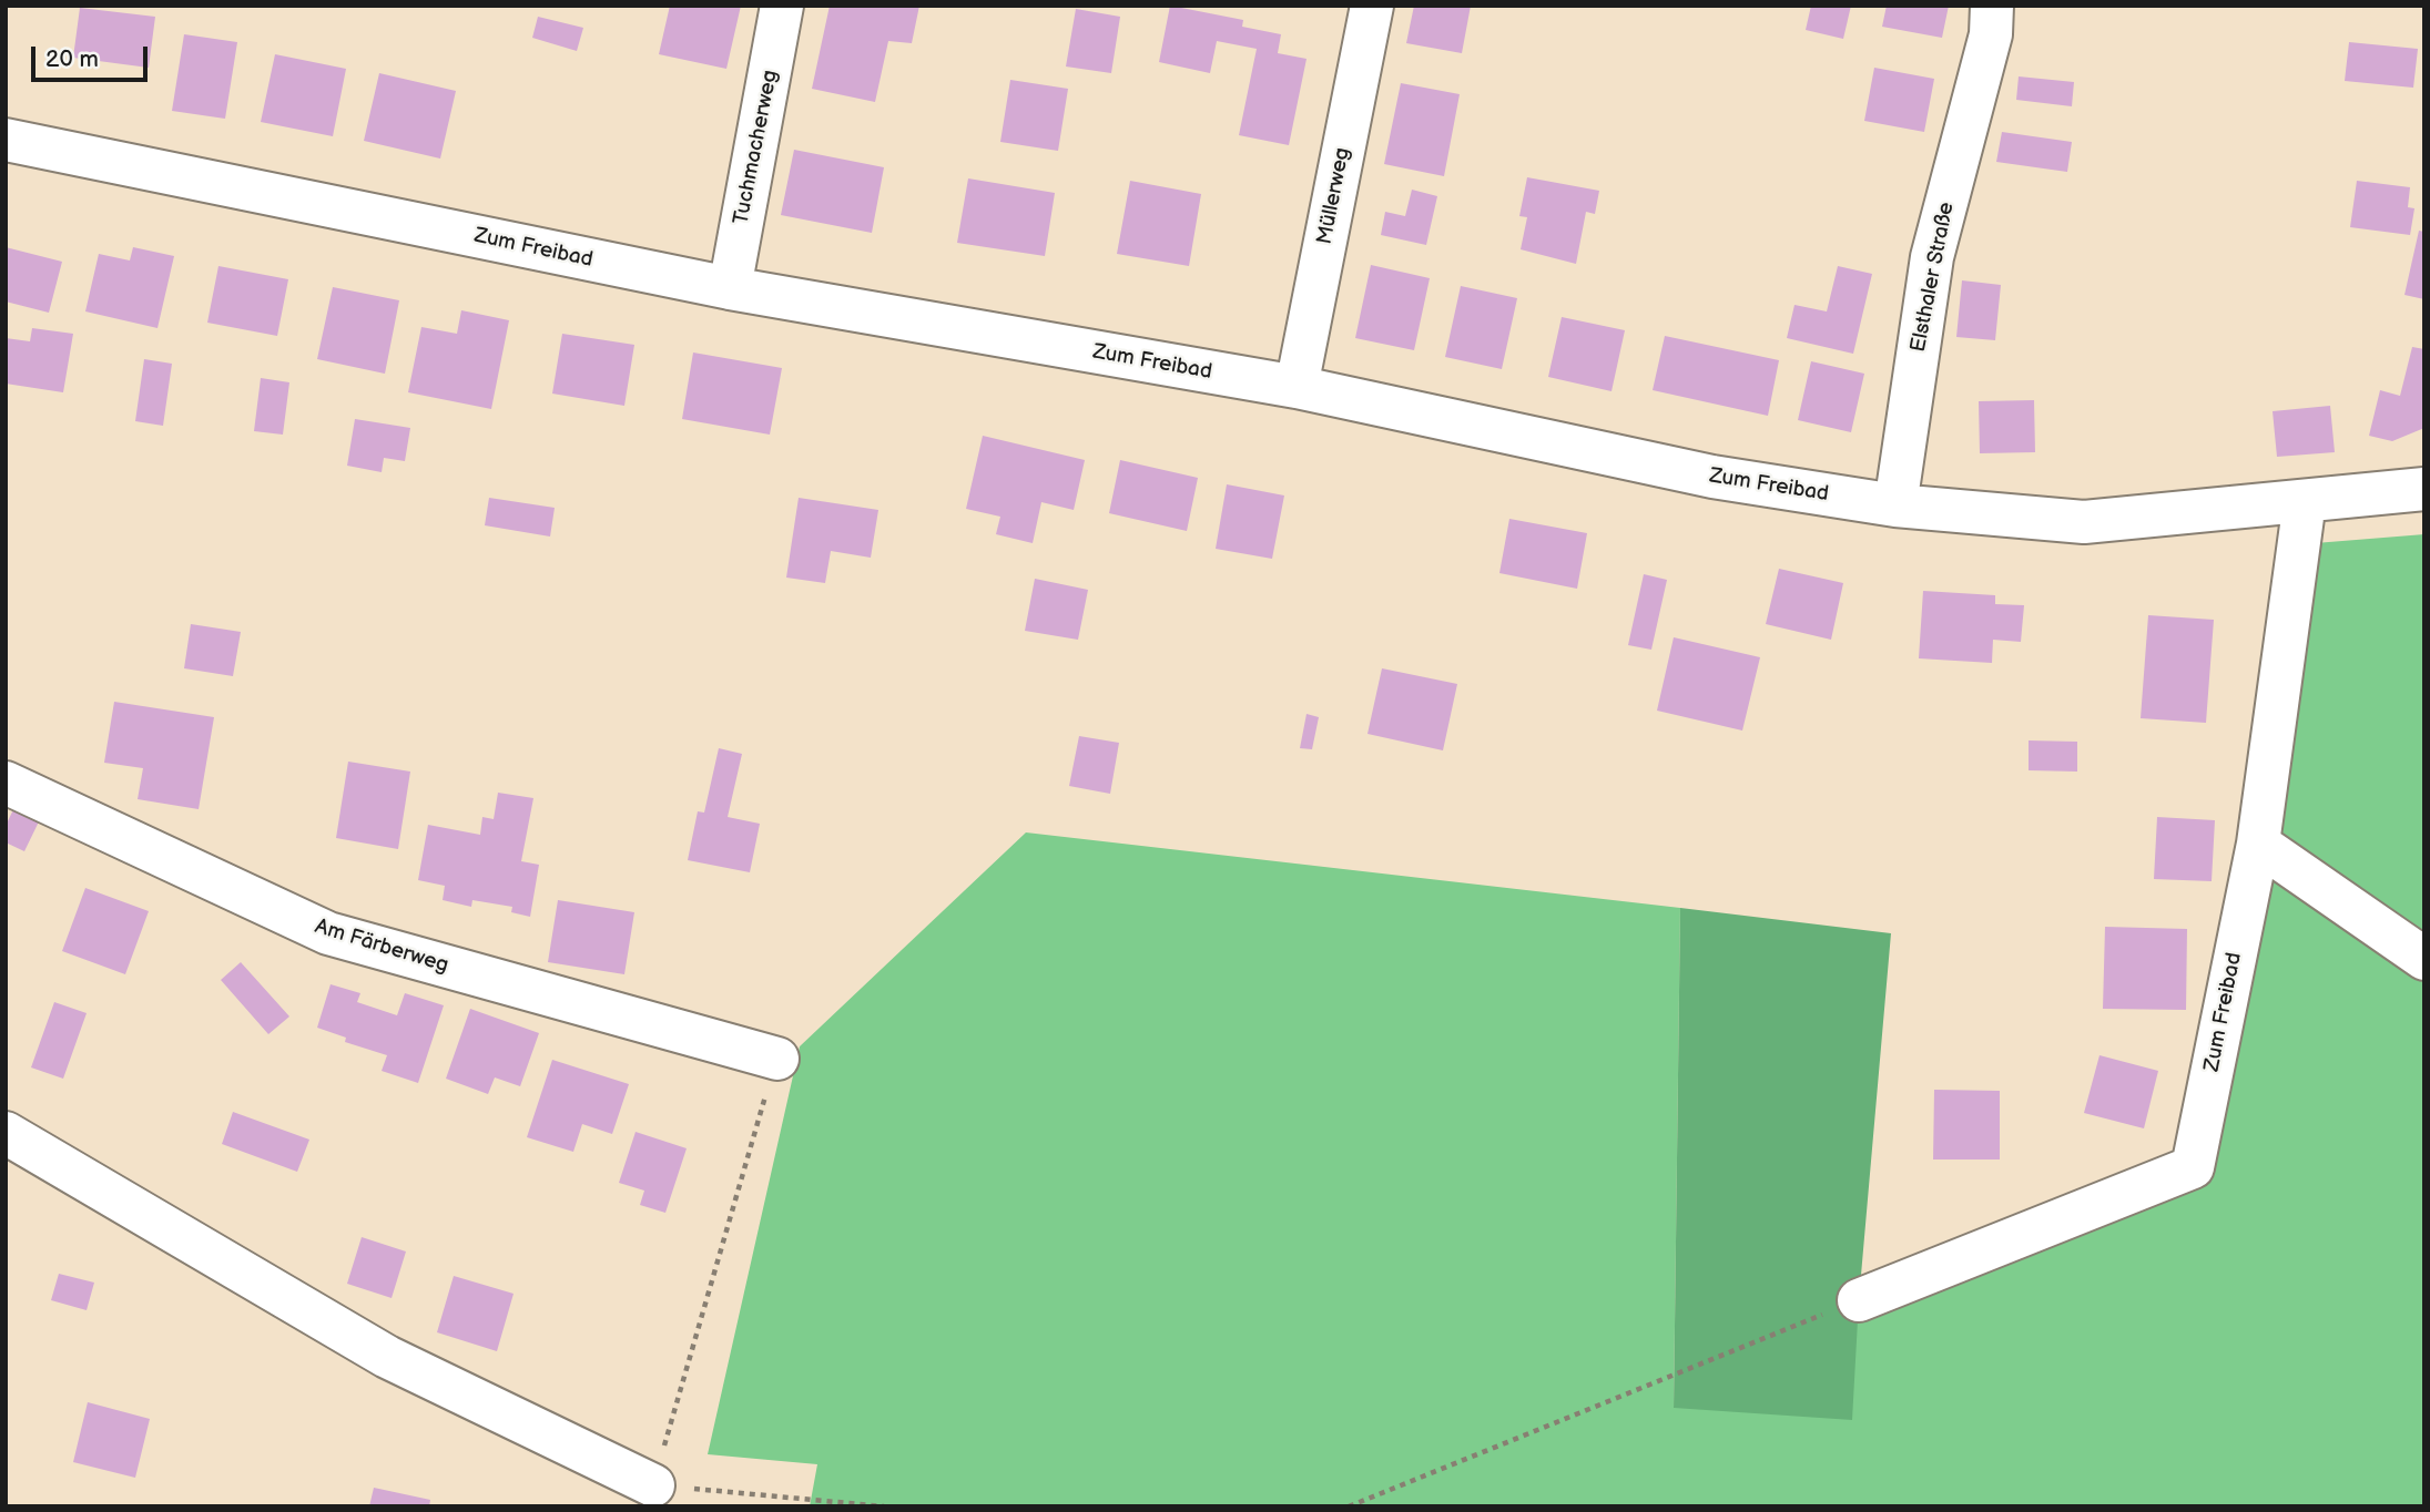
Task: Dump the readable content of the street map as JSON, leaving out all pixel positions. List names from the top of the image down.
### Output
{
  "streets": {
    "street": [
      "Tuchmacherweg",
      "Müllerweg",
      "Zum Freibad",
      "Elsthaler Straße",
      "Am Färberweg"
    ]
  },
  "crossings": [
    ["Tuchmacherweg", "Zum Freibad"],
    ["Müllerweg", "Zum Freibad"],
    ["Zum Freibad", "Elsthaler Straße"]
  ],
  "scale_bar": "20 m"
}
